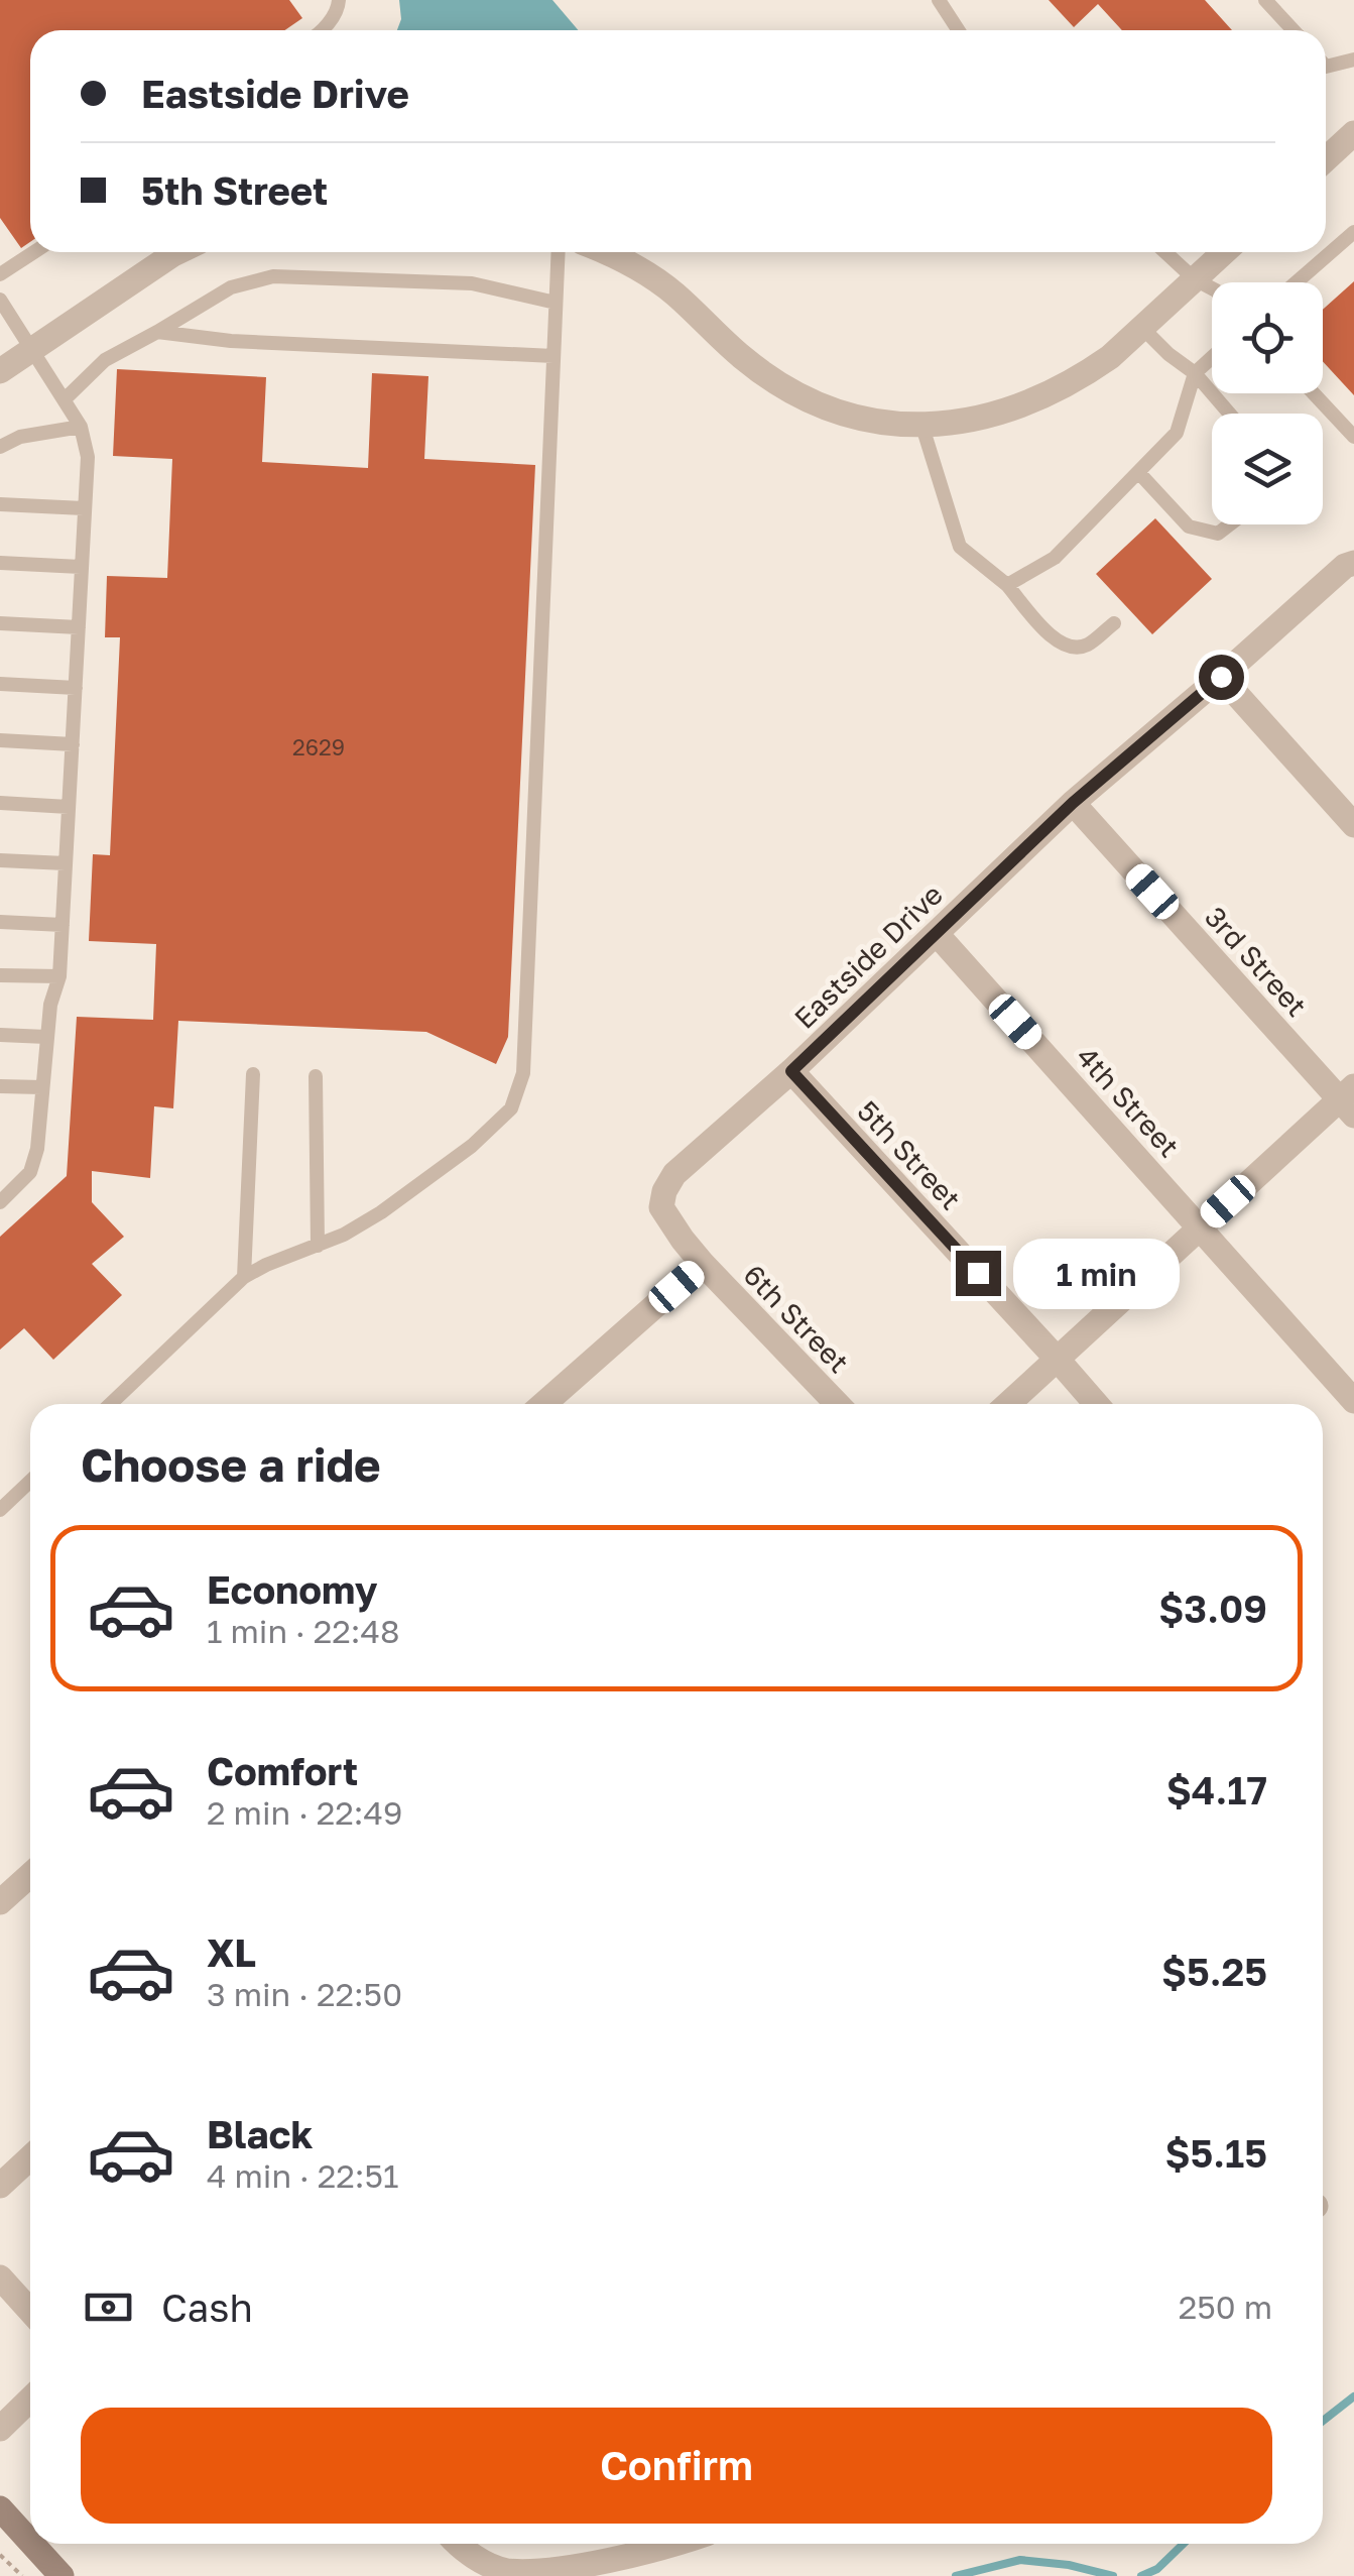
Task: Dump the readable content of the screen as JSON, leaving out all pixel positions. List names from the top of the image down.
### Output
{
  "streets": {
    "street": [
      "Eastside Drive",
      "3rd Street",
      "4th Street",
      "5th Street",
      "6th Street"
    ]
  },
  "crossings": [
    ["Eastside Drive", "3rd Street"],
    ["Eastside Drive", "4th Street"],
    ["Eastside Drive", "5th Street"],
    ["Eastside Drive", "6th Street"]
  ],
  "house_numbers": ["2629"],
  "page": {
    "banner": ["Eastside Drive", "5th Street"],
    "bubble": "1 min",
    "heading": "Choose a ride",
    "list": [
      {
        "name": "Economy",
        "note": "1 min · 22:48",
        "value": "$3.09"
      },
      {
        "name": "Comfort",
        "note": "2 min · 22:49",
        "value": "$4.17"
      },
      {
        "name": "XL",
        "note": "3 min · 22:50",
        "value": "$5.25"
      },
      {
        "name": "Black",
        "note": "4 min · 22:51",
        "value": "$5.15"
      }
    ],
    "pay": ["Cash", "250 m"],
    "buttons": "Confirm"
  }
}
